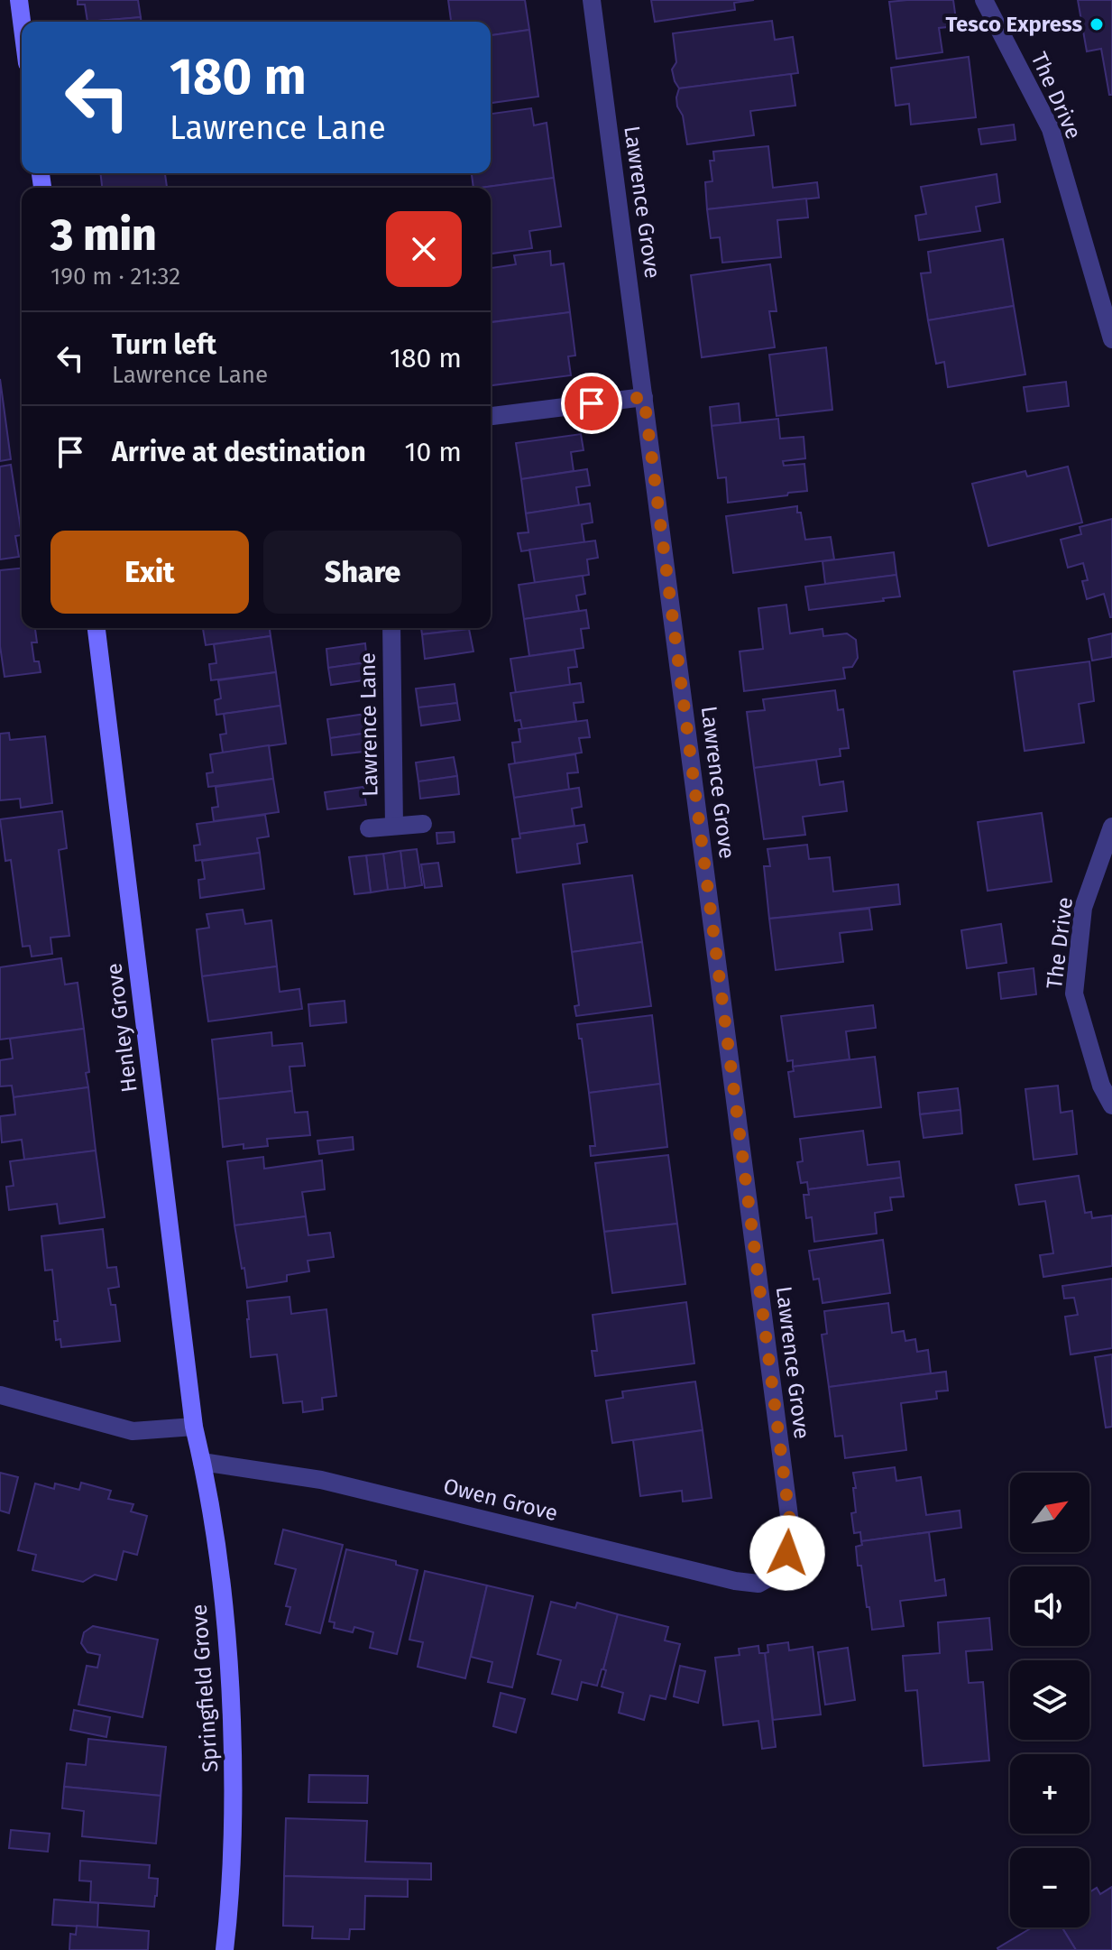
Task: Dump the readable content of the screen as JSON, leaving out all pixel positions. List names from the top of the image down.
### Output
{
  "streets": {
    "street": [
      "The Drive",
      "Lawrence Grove",
      "Lawrence Lane",
      "Henley Grove",
      "Owen Grove",
      "Springfield Grove"
    ]
  },
  "crossings": [
    ["Lawrence Grove", "Owen Grove"],
    ["Henley Grove", "Springfield Grove"],
    ["Owen Grove", "Springfield Grove"]
  ],
  "places": ["Tesco Express"],
  "north": "top right",
  "page": {
    "turn": ["180 m", "Lawrence Lane"],
    "heading": ["3 min", "190 m · 21:32"],
    "list": [
      {
        "name": "Turn left",
        "note": "Lawrence Lane",
        "value": "180 m"
      },
      {
        "name": "Arrive at destination",
        "value": "10 m"
      }
    ],
    "buttons": ["Exit", "Share"],
    "map_buttons": ["+", "−"]
  }
}
